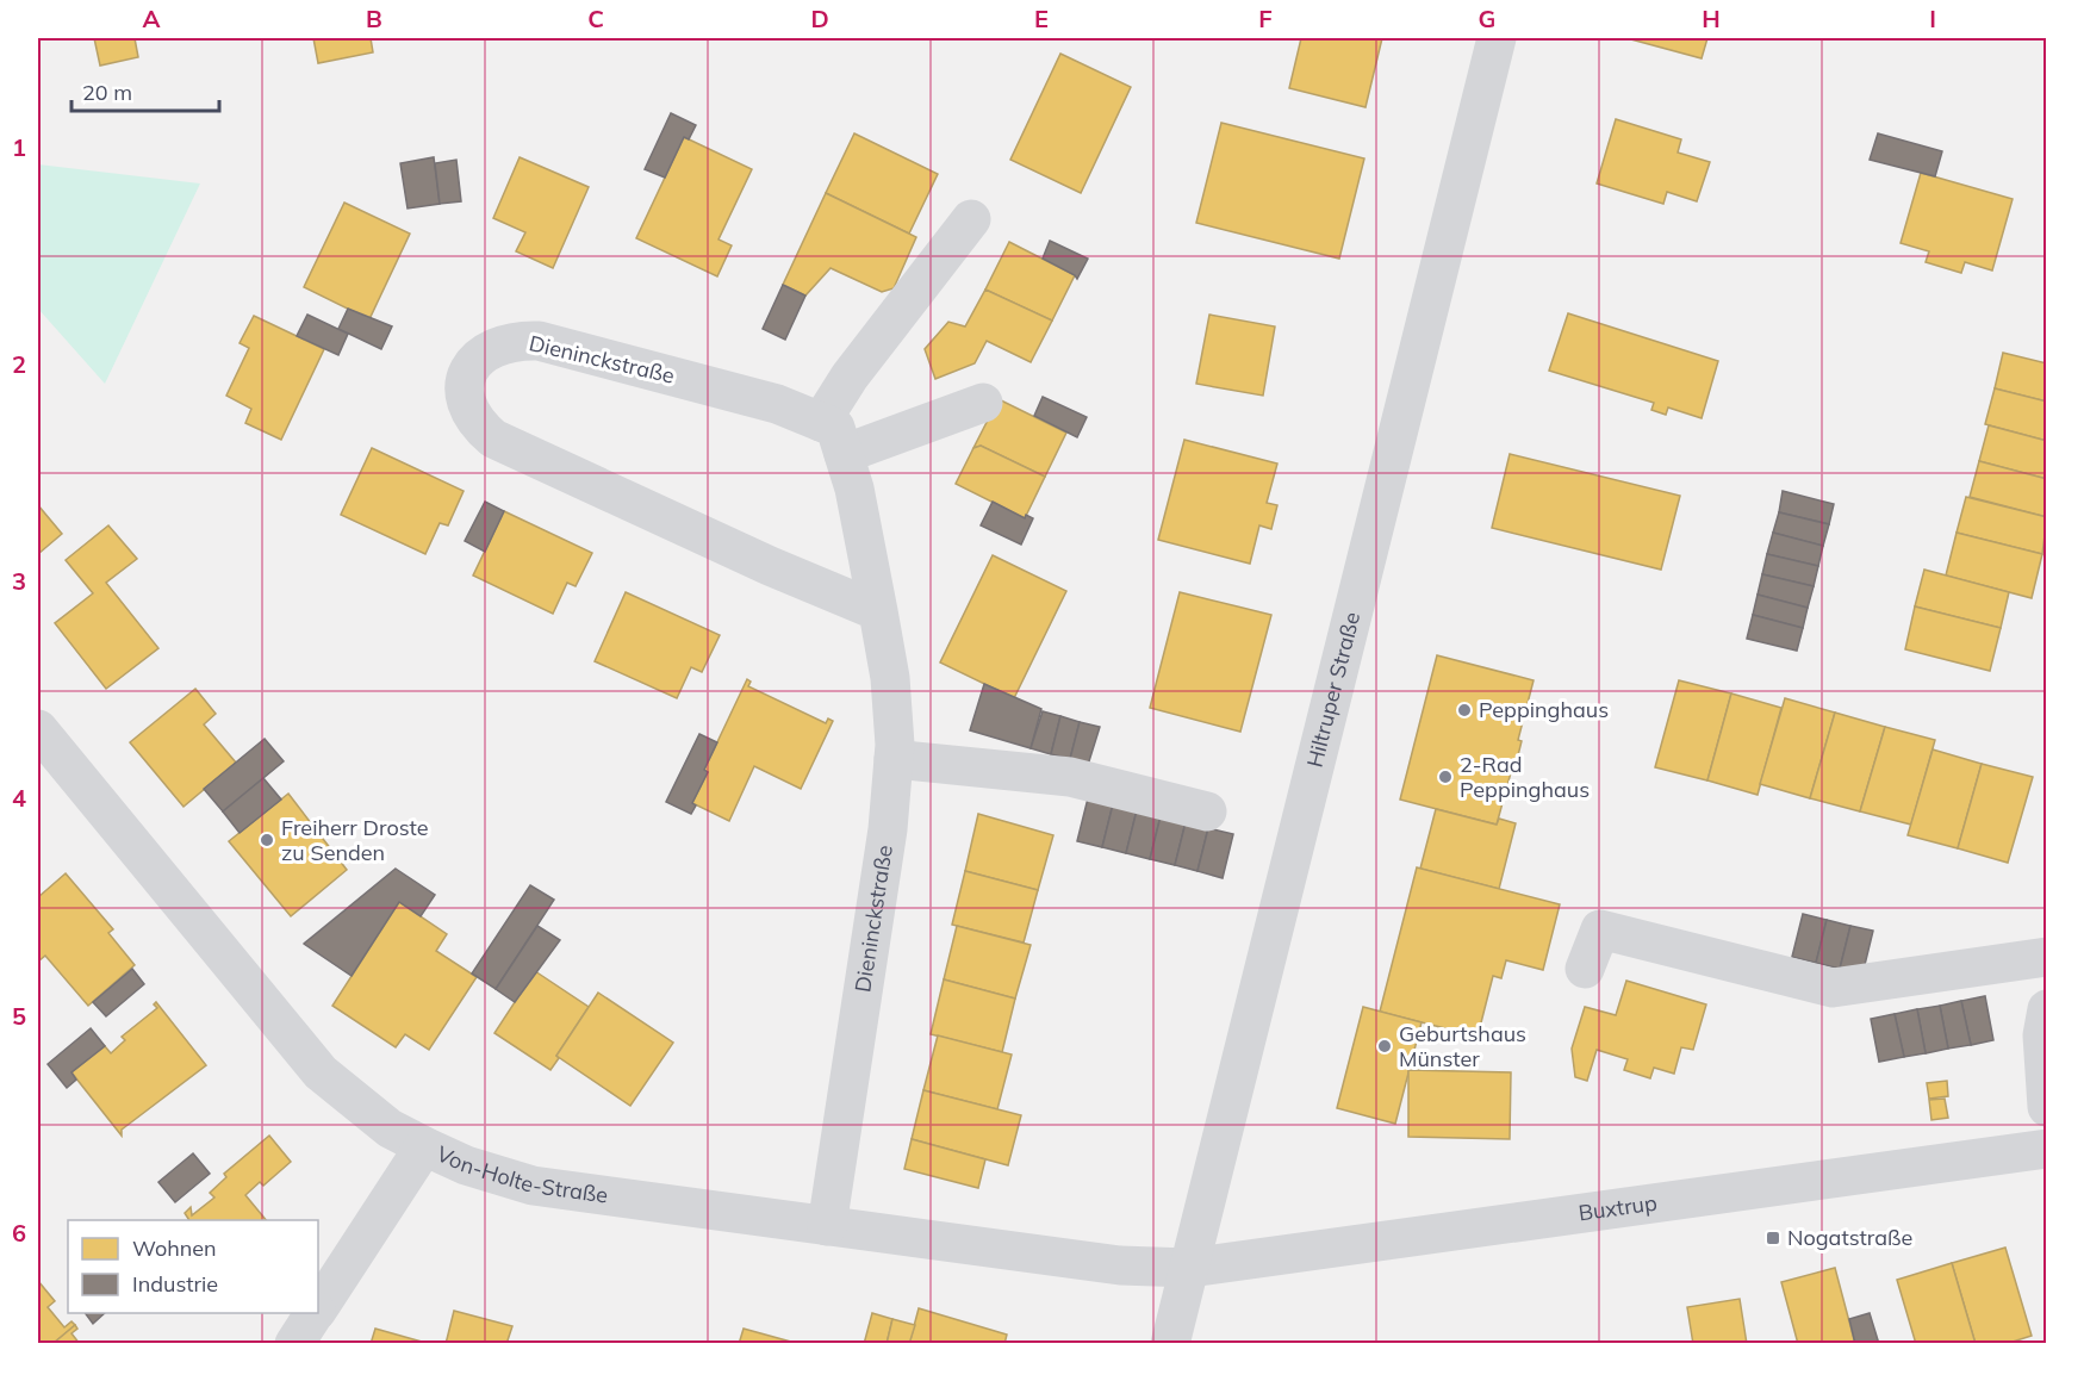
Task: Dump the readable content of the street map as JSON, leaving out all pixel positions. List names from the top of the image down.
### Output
{
  "streets": {
    "street": [
      "Dieninckstraße",
      "Hiltruper Straße",
      "Von-Holte-Straße",
      "Buxtrup"
    ]
  },
  "crossings": [
    ["Dieninckstraße", "Von-Holte-Straße"],
    ["Hiltruper Straße", "Von-Holte-Straße"],
    ["Hiltruper Straße", "Buxtrup"],
    ["Von-Holte-Straße", "Buxtrup"]
  ],
  "places": {
    "other": [
      "Peppinghaus",
      "2-Rad Peppinghaus",
      "Freiherr Droste zu Senden",
      "Geburtshaus Münster"
    ],
    "transit": ["Nogatstraße"]
  },
  "legend": ["Wohnen", "Industrie"],
  "scale_bar": "20 m",
  "grid": {
    "columns": [
      "A",
      "B",
      "C",
      "D",
      "E",
      "F",
      "G",
      "H",
      "I"
    ],
    "rows": [
      "1",
      "2",
      "3",
      "4",
      "5",
      "6"
    ]
  }
}
